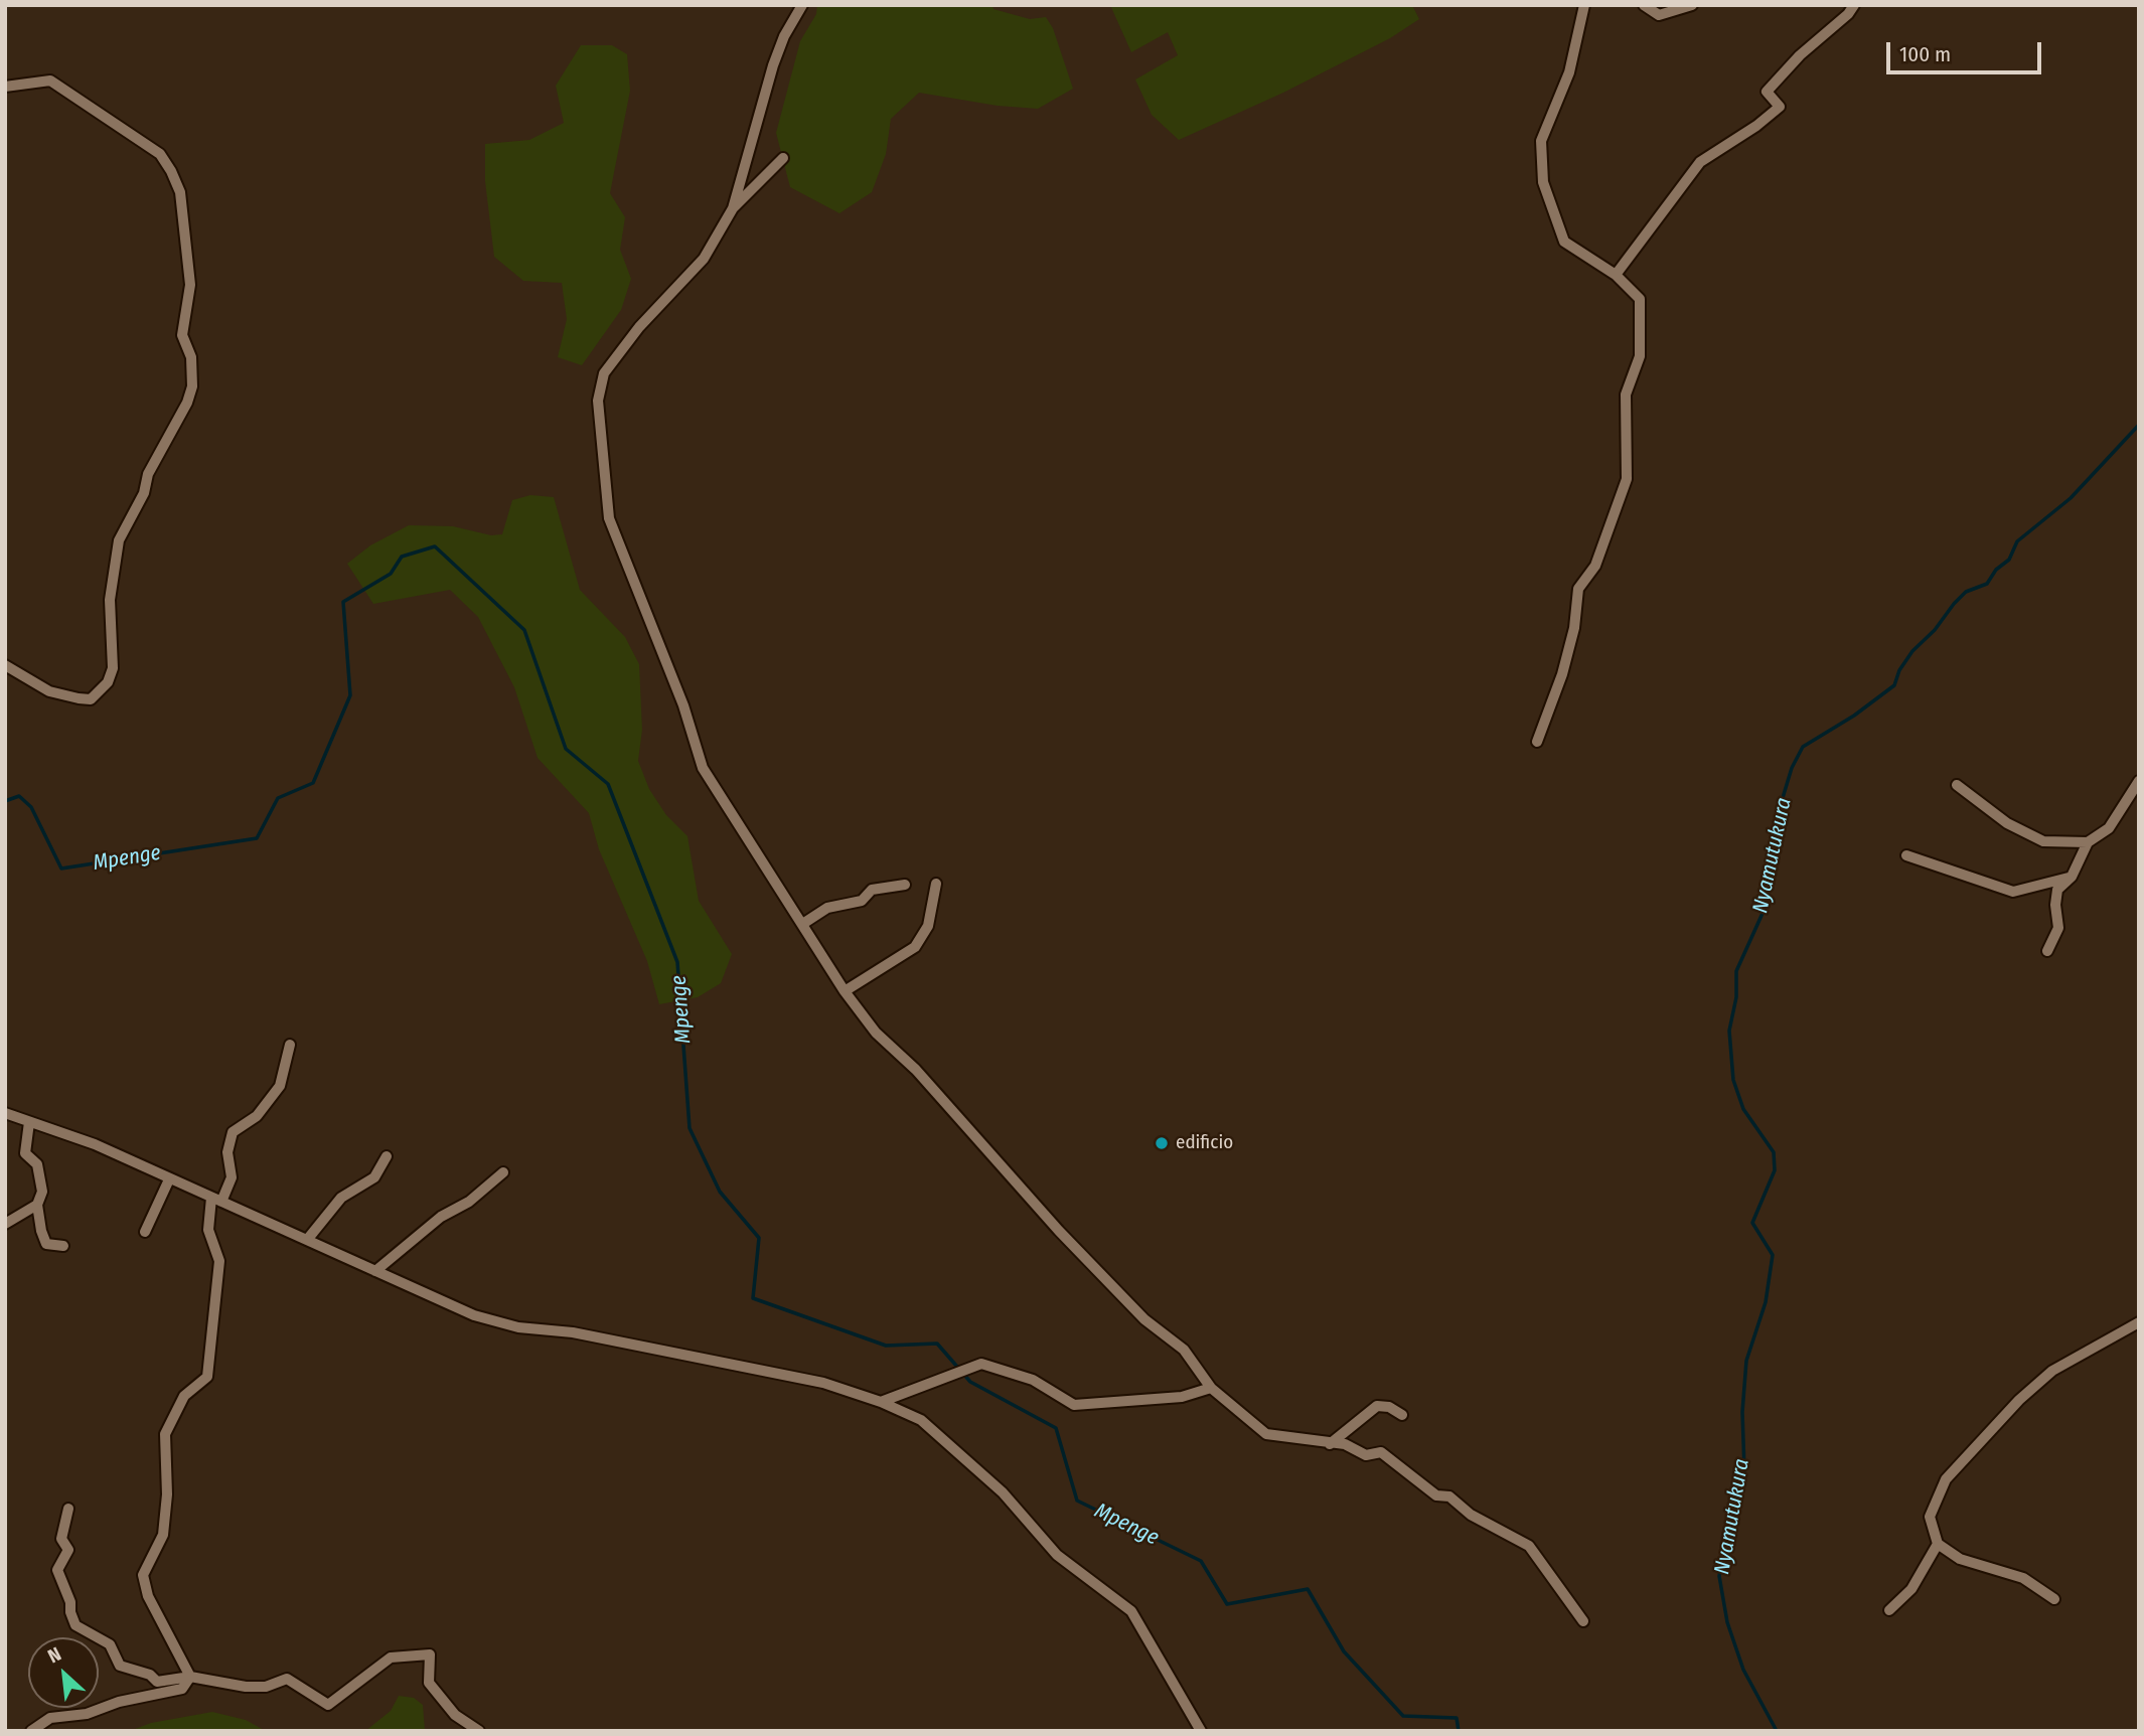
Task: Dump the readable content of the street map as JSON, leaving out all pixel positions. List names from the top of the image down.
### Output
{
  "water": ["Nyamutukura", "Mpenge"],
  "places": ["edificio"],
  "scale_bar": "100 m",
  "north": "top left"
}
